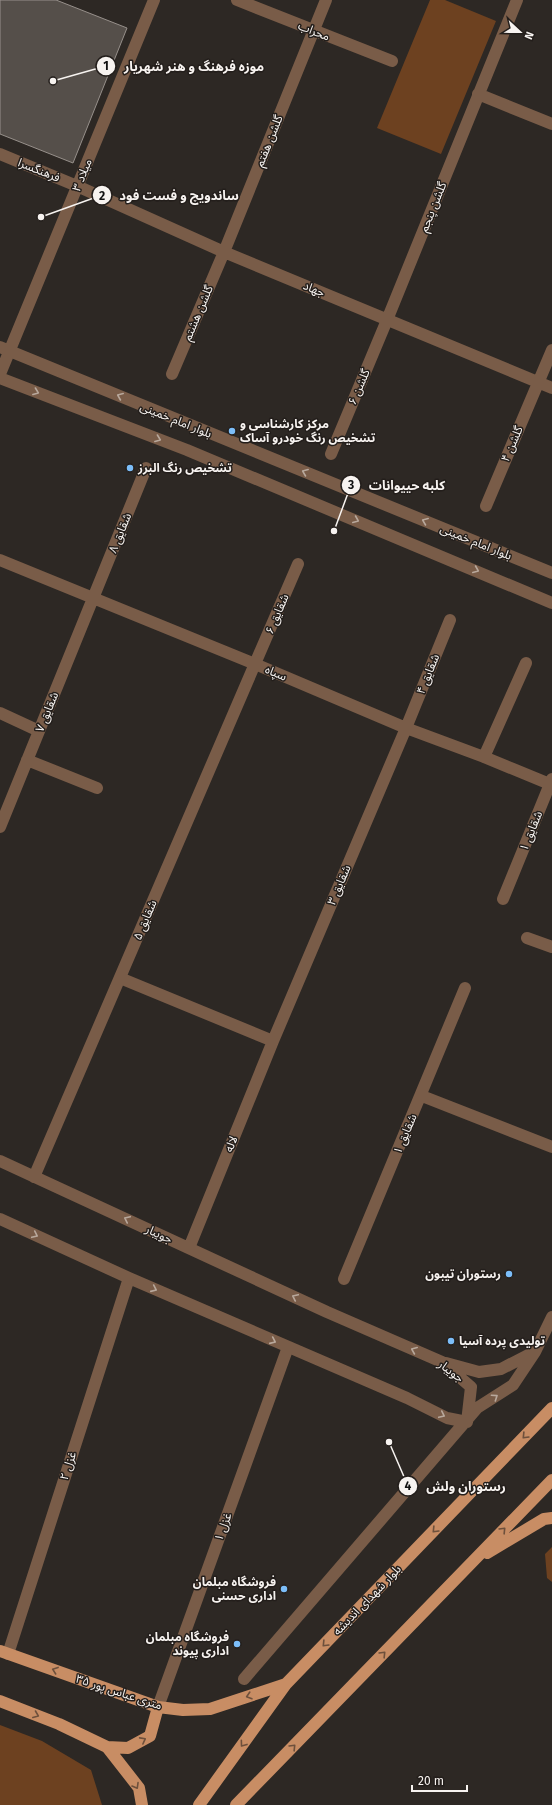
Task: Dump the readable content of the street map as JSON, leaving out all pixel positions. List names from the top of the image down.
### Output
{
  "streets": {
    "main road": ["بلوار شهدای اندیشه", "۳۵ متری عباس پور"],
    "street": [
      "محراب",
      "گلشن هفتم",
      "فرهنگسرا",
      "میلاد ۳",
      "گلشن پنجم",
      "جهاد",
      "گلشن هشتم",
      "گلشن ۶",
      "بلوار امام خمینی",
      "گلشن ۴",
      "شقایق ۸",
      "شقایق ۶",
      "سپاه",
      "شقایق ۴",
      "شقایق ۷",
      "شقایق ۱",
      "شقایق ۳",
      "شقایق ۵",
      "لاله",
      "جویبار",
      "غزل ۲",
      "غزل ۱"
    ]
  },
  "crossings": [
    ["محراب", "گلشن هفتم"],
    ["گلشن هفتم", "جهاد"],
    ["گلشن هفتم", "گلشن هشتم"],
    ["فرهنگسرا", "میلاد ۳"],
    ["فرهنگسرا", "جهاد"],
    ["میلاد ۳", "جهاد"],
    ["میلاد ۳", "بلوار امام خمینی"],
    ["گلشن پنجم", "جهاد"],
    ["گلشن پنجم", "گلشن ۶"],
    ["جهاد", "گلشن هشتم"],
    ["جهاد", "گلشن ۶"],
    ["جهاد", "گلشن ۴"],
    ["شقایق ۸", "سپاه"],
    ["شقایق ۸", "شقایق ۷"],
    ["شقایق ۶", "سپاه"],
    ["شقایق ۶", "شقایق ۵"],
    ["سپاه", "شقایق ۴"],
    ["سپاه", "شقایق ۷"],
    ["سپاه", "شقایق ۱"],
    ["سپاه", "شقایق ۳"],
    ["سپاه", "شقایق ۵"],
    ["شقایق ۴", "شقایق ۳"],
    ["شقایق ۳", "لاله"],
    ["شقایق ۵", "جویبار"],
    ["لاله", "جویبار"],
    ["غزل ۲", "۳۵ متری عباس پور"],
    ["غزل ۱", "۳۵ متری عباس پور"],
    ["بلوار شهدای اندیشه", "۳۵ متری عباس پور"]
  ],
  "places": [
    "موزه فرهنگ و هنر شهریار",
    "ساندویچ و فست فود",
    "مرکز کارشناسی و تشخیص رنگ خودرو آساک",
    "تشخیص رنگ البرز",
    "کلبه حییوانات",
    "رستوران تیبون",
    "تولیدی پرده آسیا",
    "رستوران ولش",
    "فروشگاه مبلمان اداری حسنی",
    "فروشگاه مبلمان اداری پیوند"
  ],
  "scale_bar": "20 m",
  "north": "right"
}
